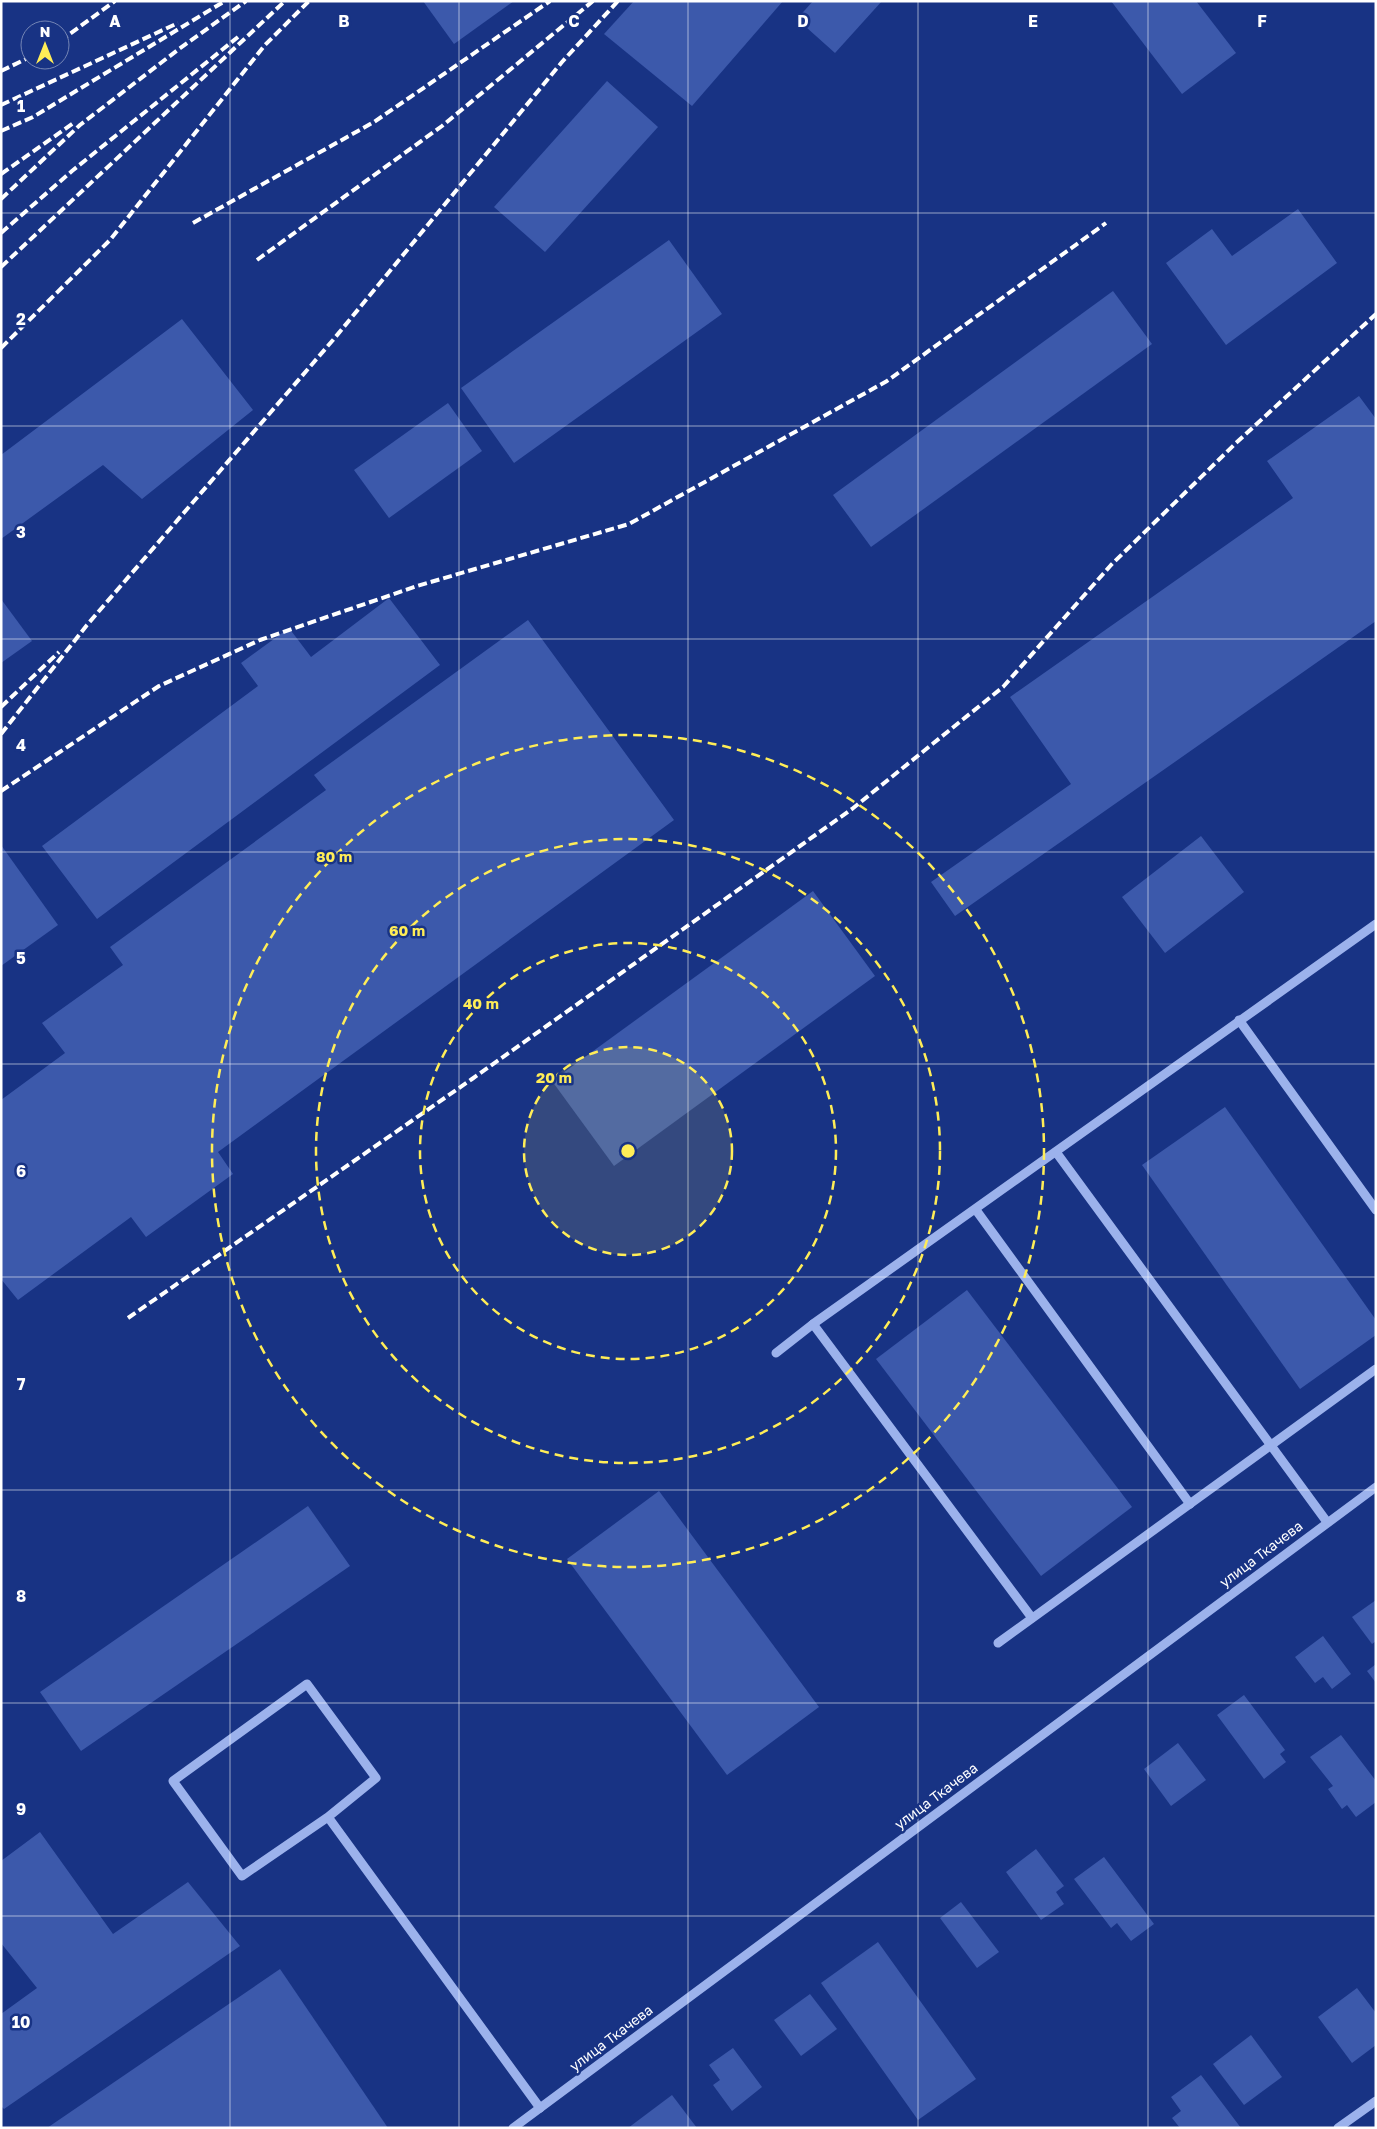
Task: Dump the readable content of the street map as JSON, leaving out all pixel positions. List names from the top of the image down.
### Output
{
  "streets": {
    "street": ["улица Ткачева"]
  },
  "north": "top",
  "grid": {
    "columns": [
      "A",
      "B",
      "C",
      "D",
      "E",
      "F"
    ],
    "rows": [
      "1",
      "2",
      "3",
      "4",
      "5",
      "6",
      "7",
      "8",
      "9",
      "10"
    ]
  },
  "rings": [
    "80 m",
    "60 m",
    "40 m",
    "20 m"
  ]
}
